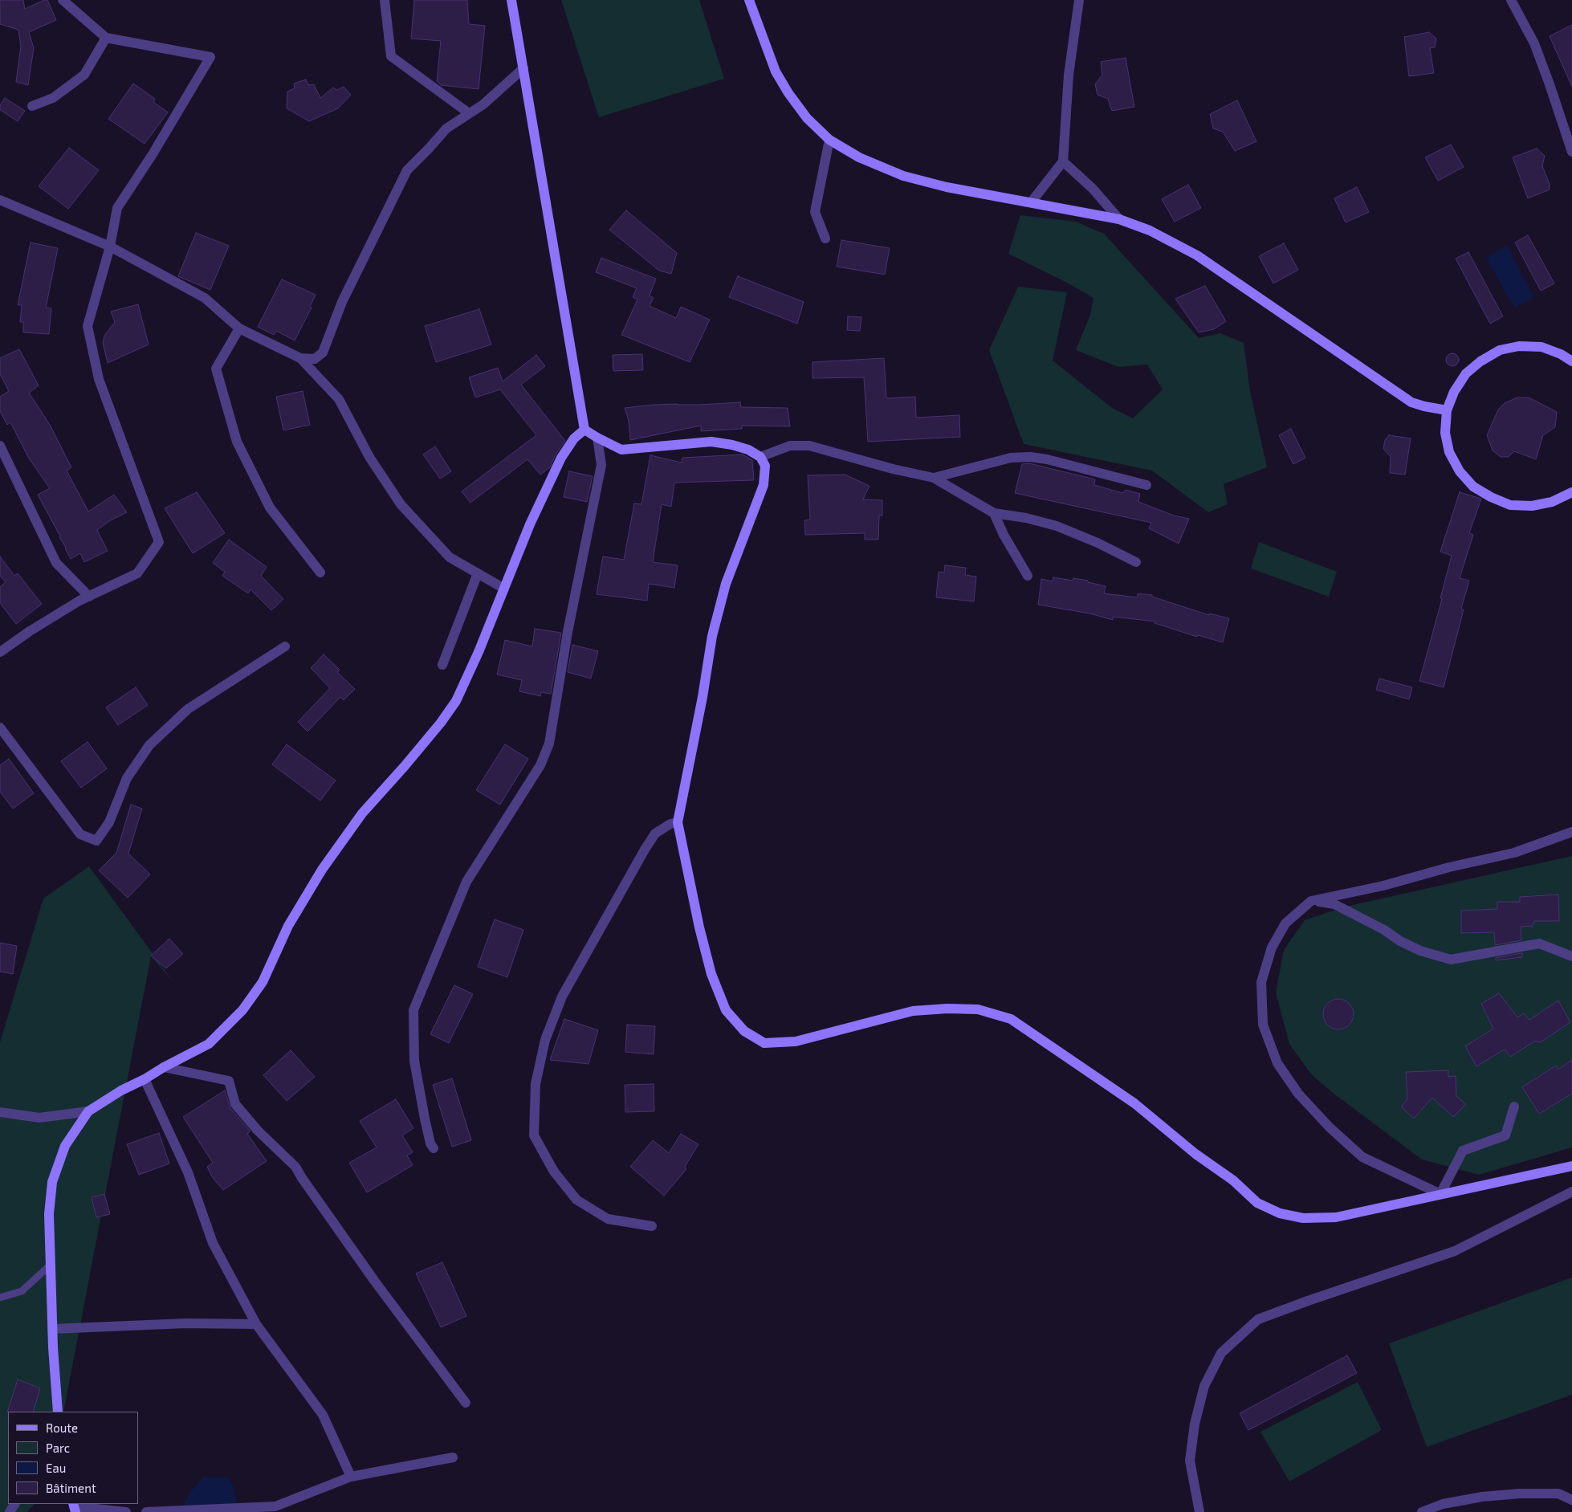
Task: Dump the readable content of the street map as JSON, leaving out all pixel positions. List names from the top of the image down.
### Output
{
  "legend": [
    "Route",
    "Parc",
    "Eau",
    "Bâtiment"
  ]
}
